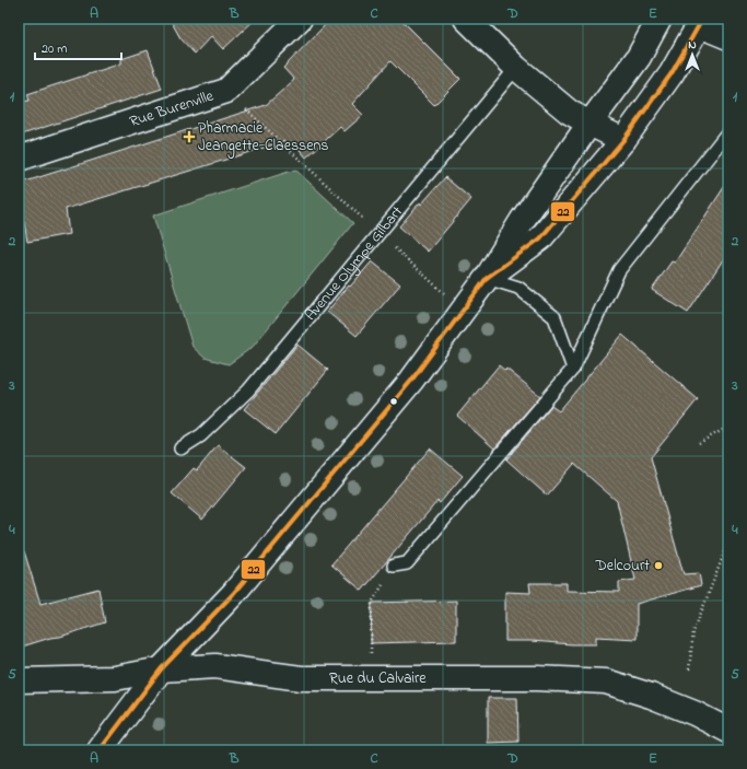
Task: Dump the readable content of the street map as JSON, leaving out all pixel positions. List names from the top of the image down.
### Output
{
  "streets": {
    "street": ["Rue Burenville", "Rue du Calvaire"],
    "lane": ["Avenue Olympe Gilbart"]
  },
  "places": {
    "health": ["Pharmacie Jeangette-Claessens"],
    "other": ["Delcourt"]
  },
  "lines": ["transit line 22"],
  "scale_bar": "20 m",
  "north": "top",
  "grid": {
    "columns": [
      "A",
      "B",
      "C",
      "D",
      "E"
    ],
    "rows": [
      "1",
      "2",
      "3",
      "4",
      "5"
    ]
  }
}
